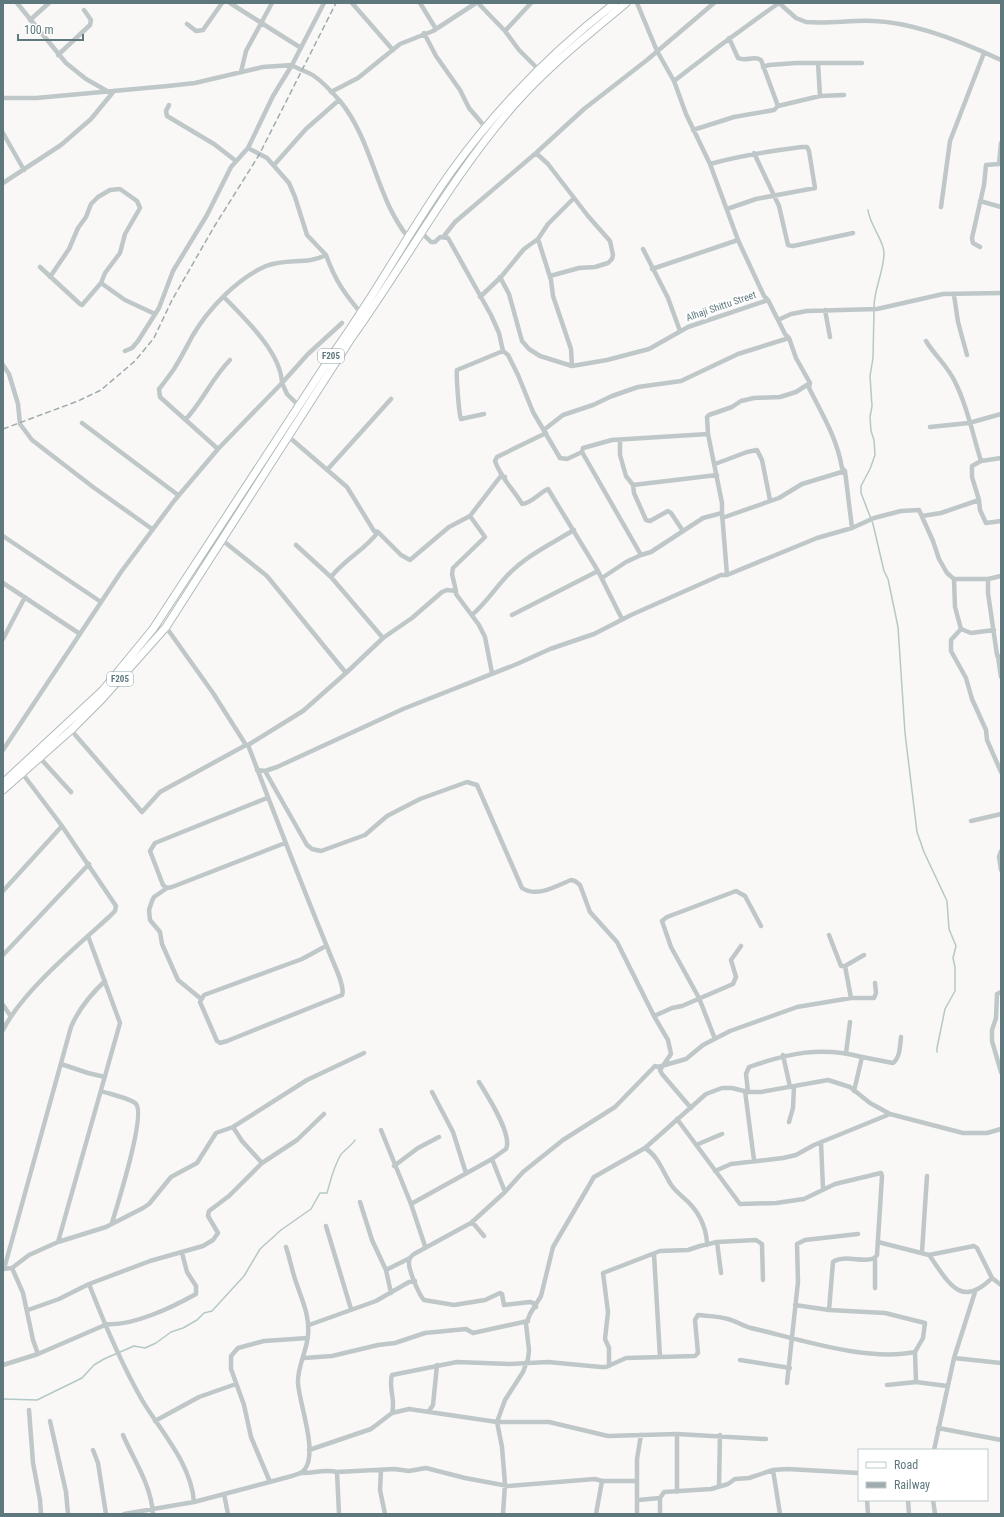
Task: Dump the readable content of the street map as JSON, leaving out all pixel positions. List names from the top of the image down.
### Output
{
  "streets": {
    "main road": ["F205"],
    "street": ["Alhaji Shittu Street"]
  },
  "legend": ["Road", "Railway"],
  "scale_bar": "100 m"
}
